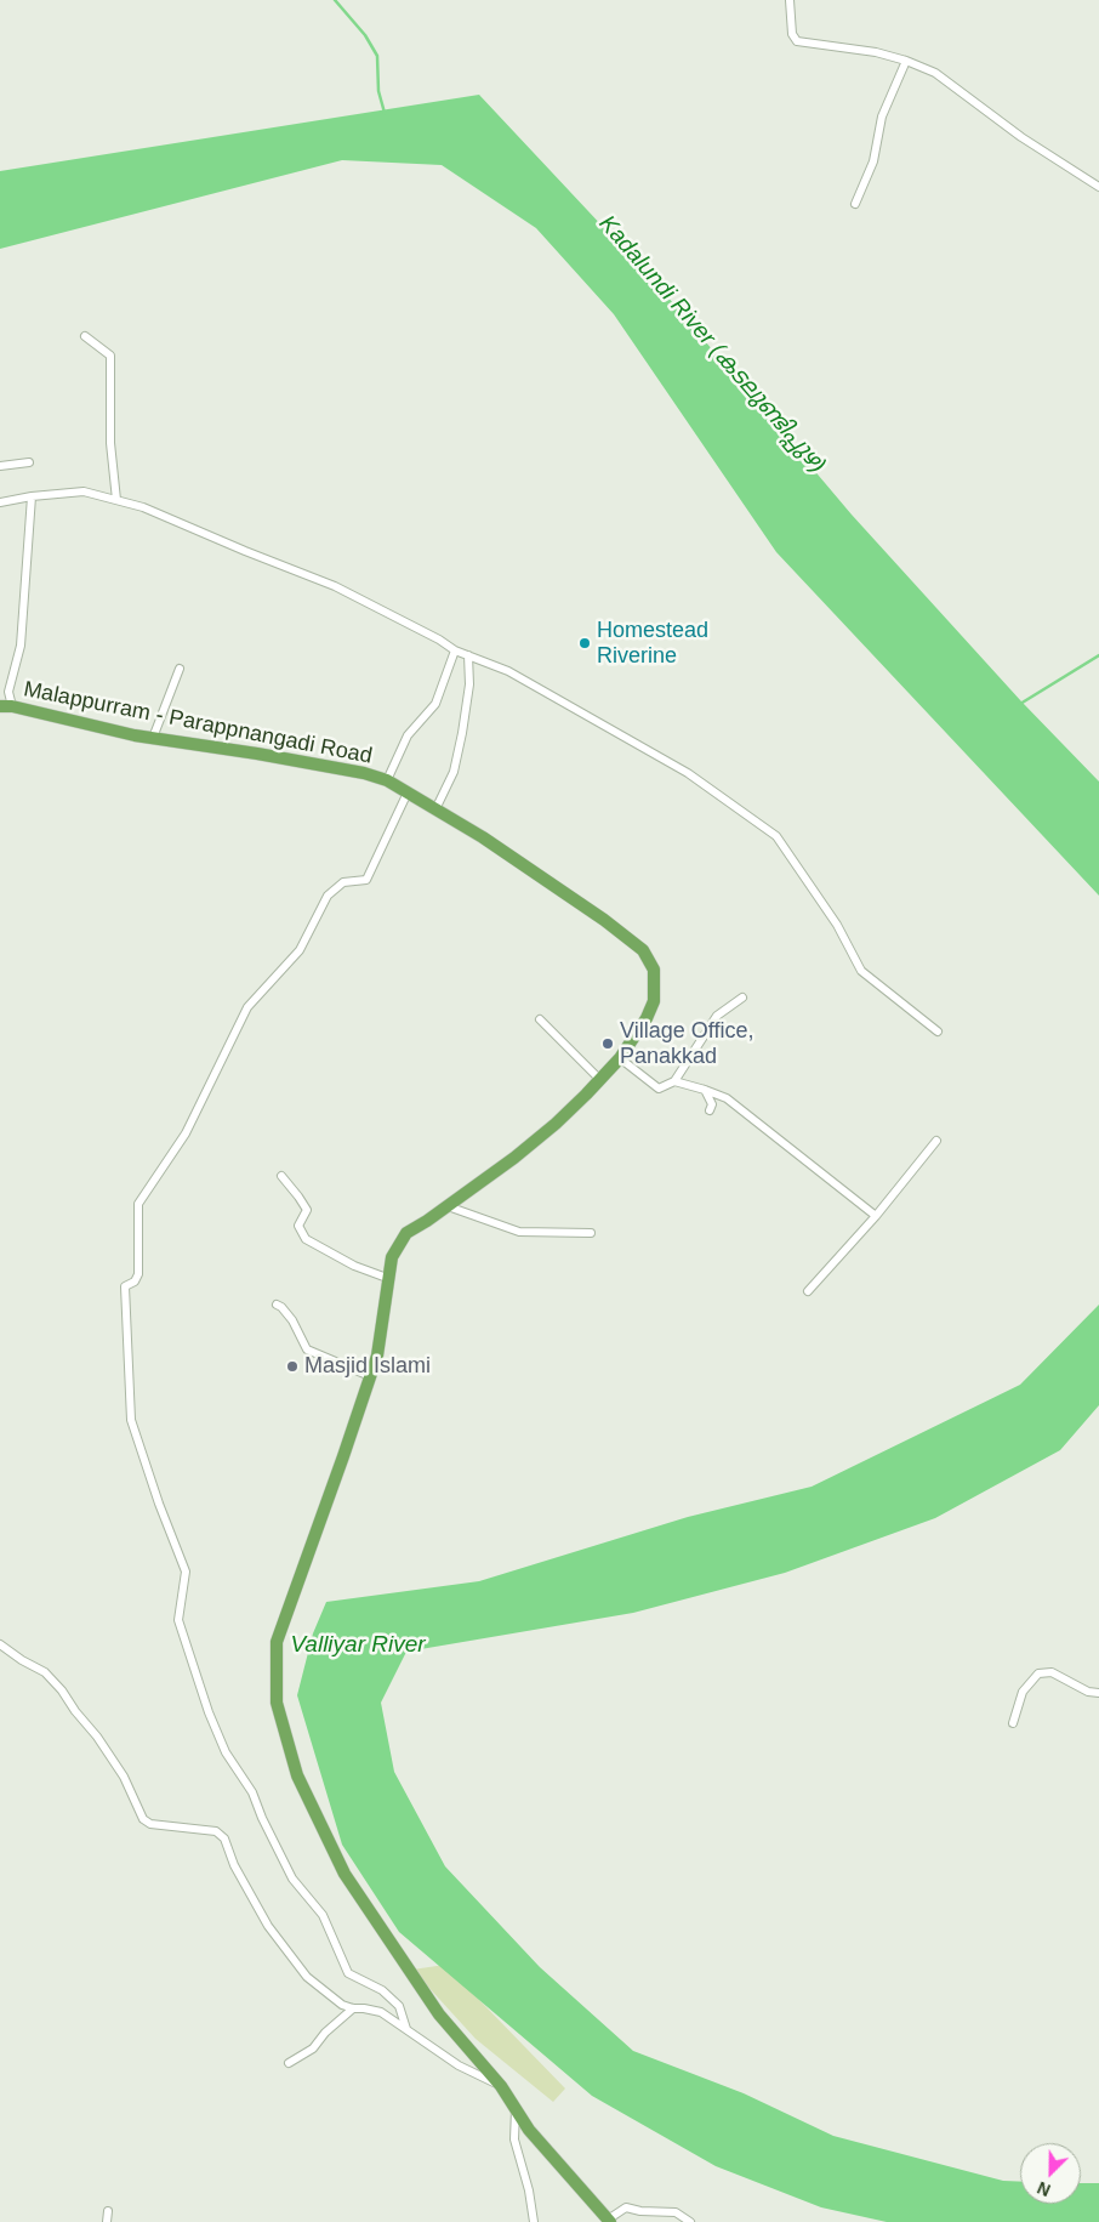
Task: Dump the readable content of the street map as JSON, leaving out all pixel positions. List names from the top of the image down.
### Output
{
  "streets": {
    "main road": ["Malappurram - Parappnangadi Road"]
  },
  "water": ["Kadalundi River (കടലുണ്ടിപ്പുഴ)", "Valliyar River"],
  "places": ["Homestead Riverine", "Village Office, Panakkad", "Masjid Islami"],
  "north": "bottom left"
}
